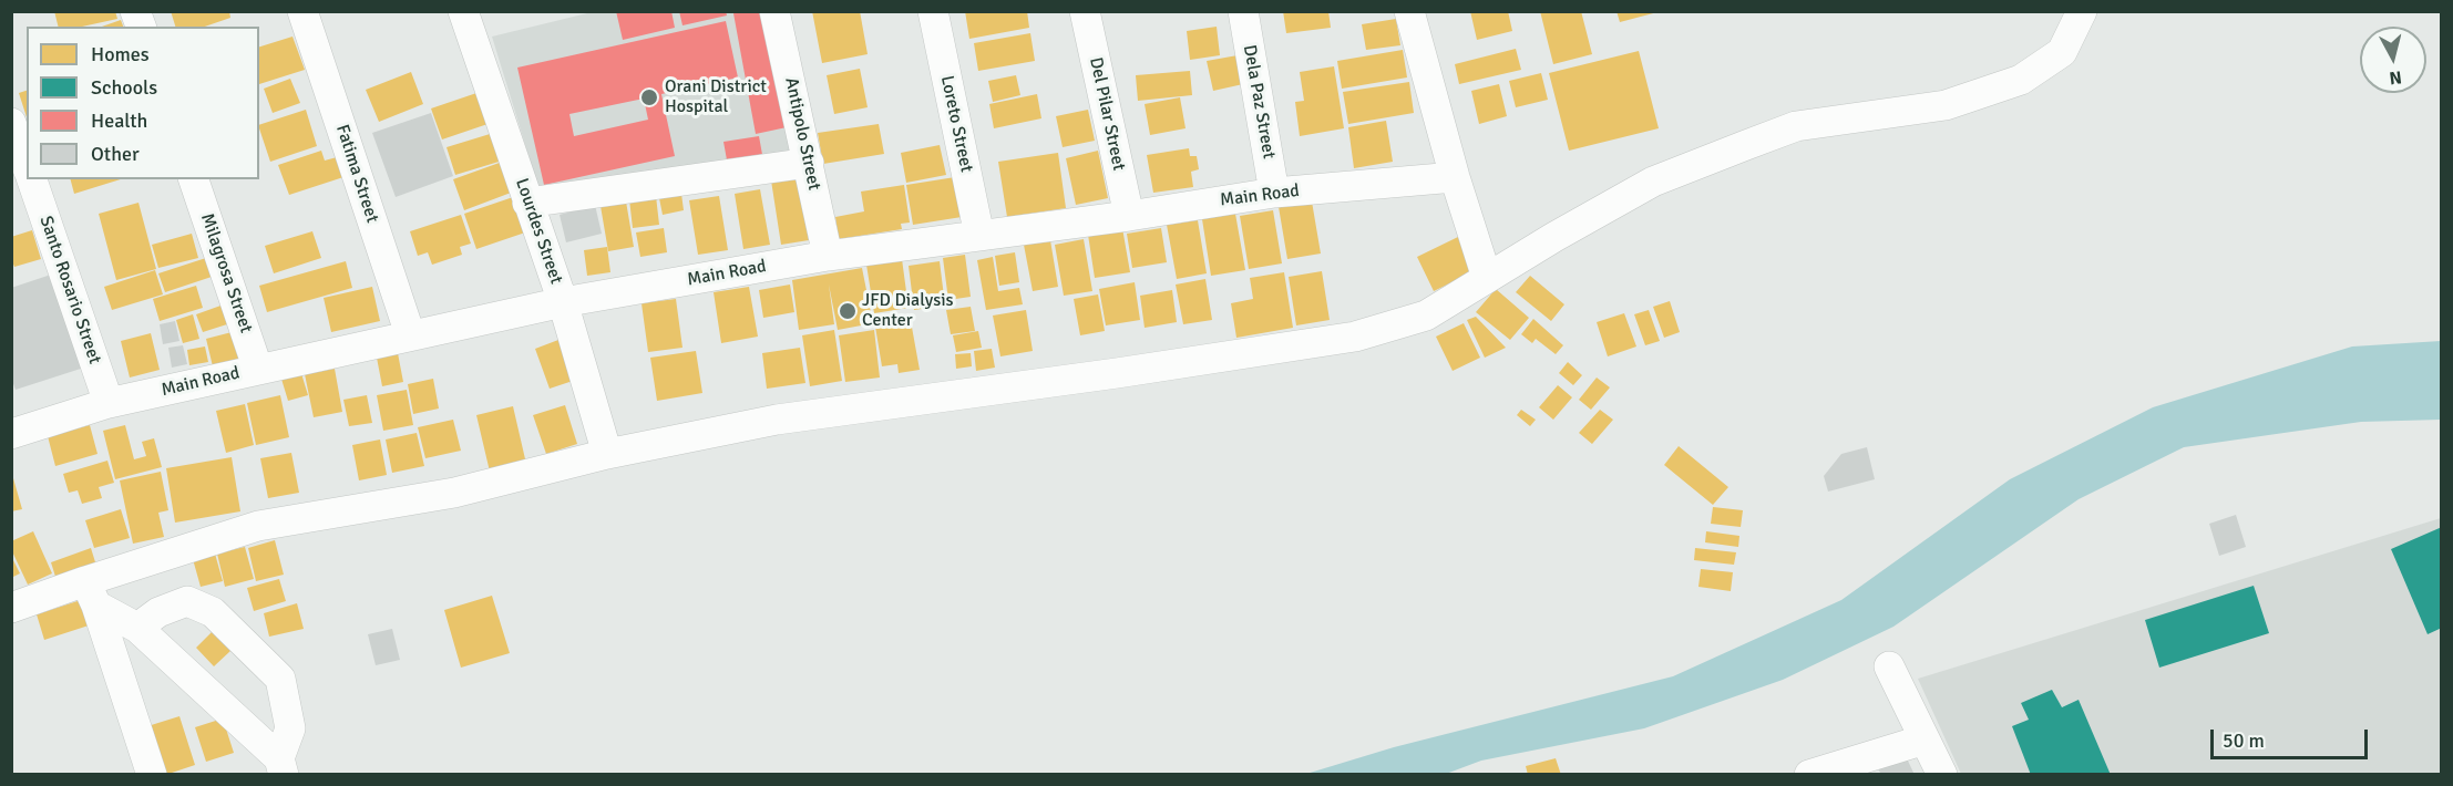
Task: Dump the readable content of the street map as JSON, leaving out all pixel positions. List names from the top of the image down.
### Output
{
  "streets": {
    "street": [
      "Dela Paz Street",
      "Del Pilar Street",
      "Loreto Street",
      "Antipolo Street",
      "Fatima Street",
      "Main Road",
      "Lourdes Street",
      "Milagrosa Street",
      "Santo Rosario Street"
    ]
  },
  "crossings": [
    ["Dela Paz Street", "Main Road"],
    ["Del Pilar Street", "Main Road"],
    ["Loreto Street", "Main Road"],
    ["Antipolo Street", "Main Road"],
    ["Fatima Street", "Main Road"],
    ["Main Road", "Lourdes Street"],
    ["Main Road", "Milagrosa Street"],
    ["Main Road", "Santo Rosario Street"]
  ],
  "places": ["Orani District Hospital", "JFD Dialysis Center"],
  "legend": [
    "Homes",
    "Schools",
    "Health",
    "Other"
  ],
  "scale_bar": "50 m",
  "north": "bottom"
}
